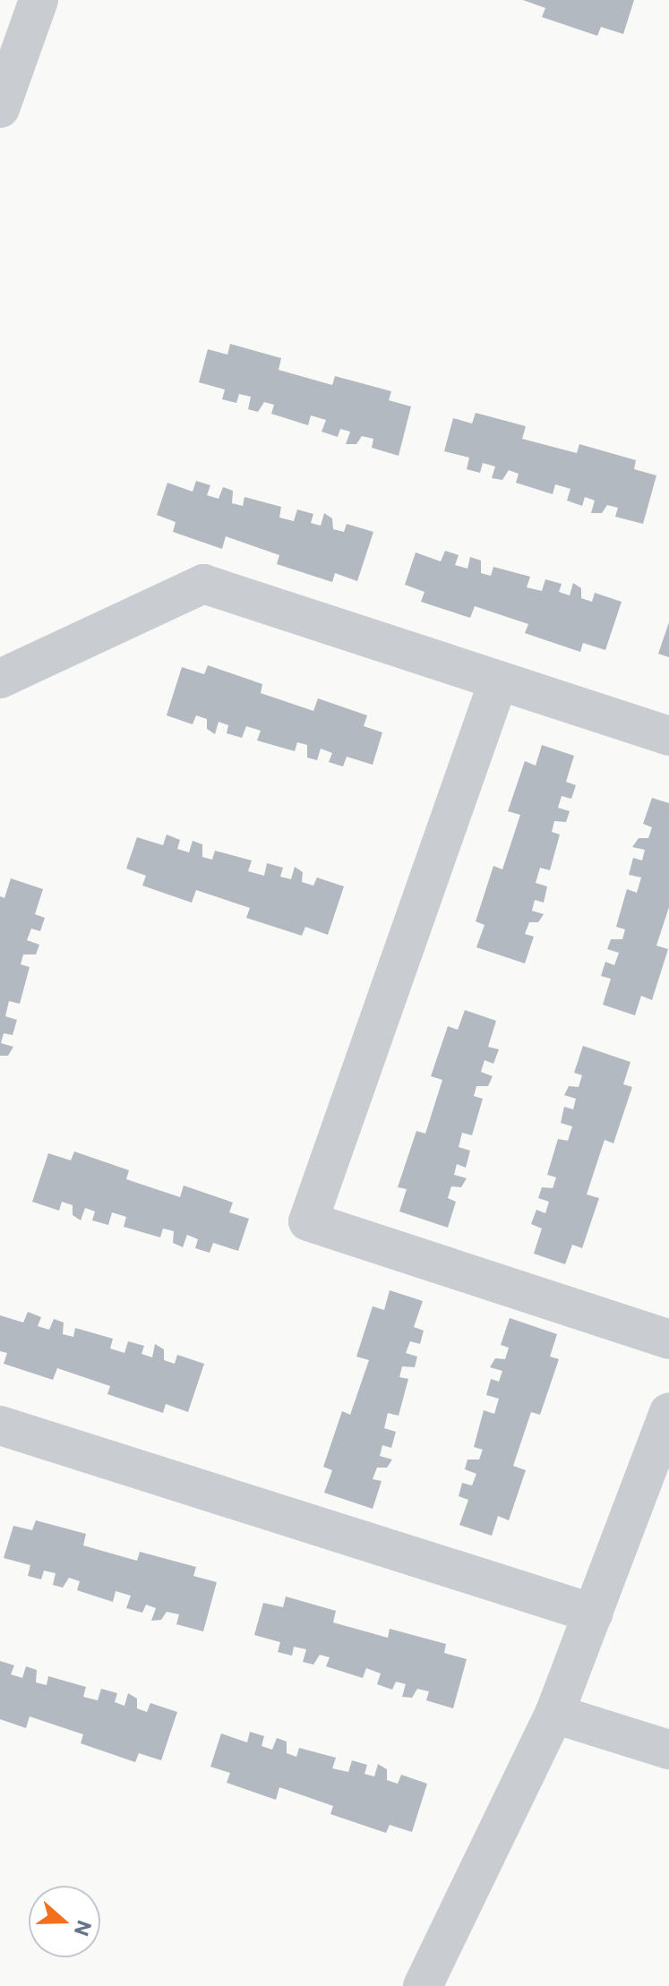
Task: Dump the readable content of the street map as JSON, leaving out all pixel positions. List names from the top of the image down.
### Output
{
  "north": "right"
}
